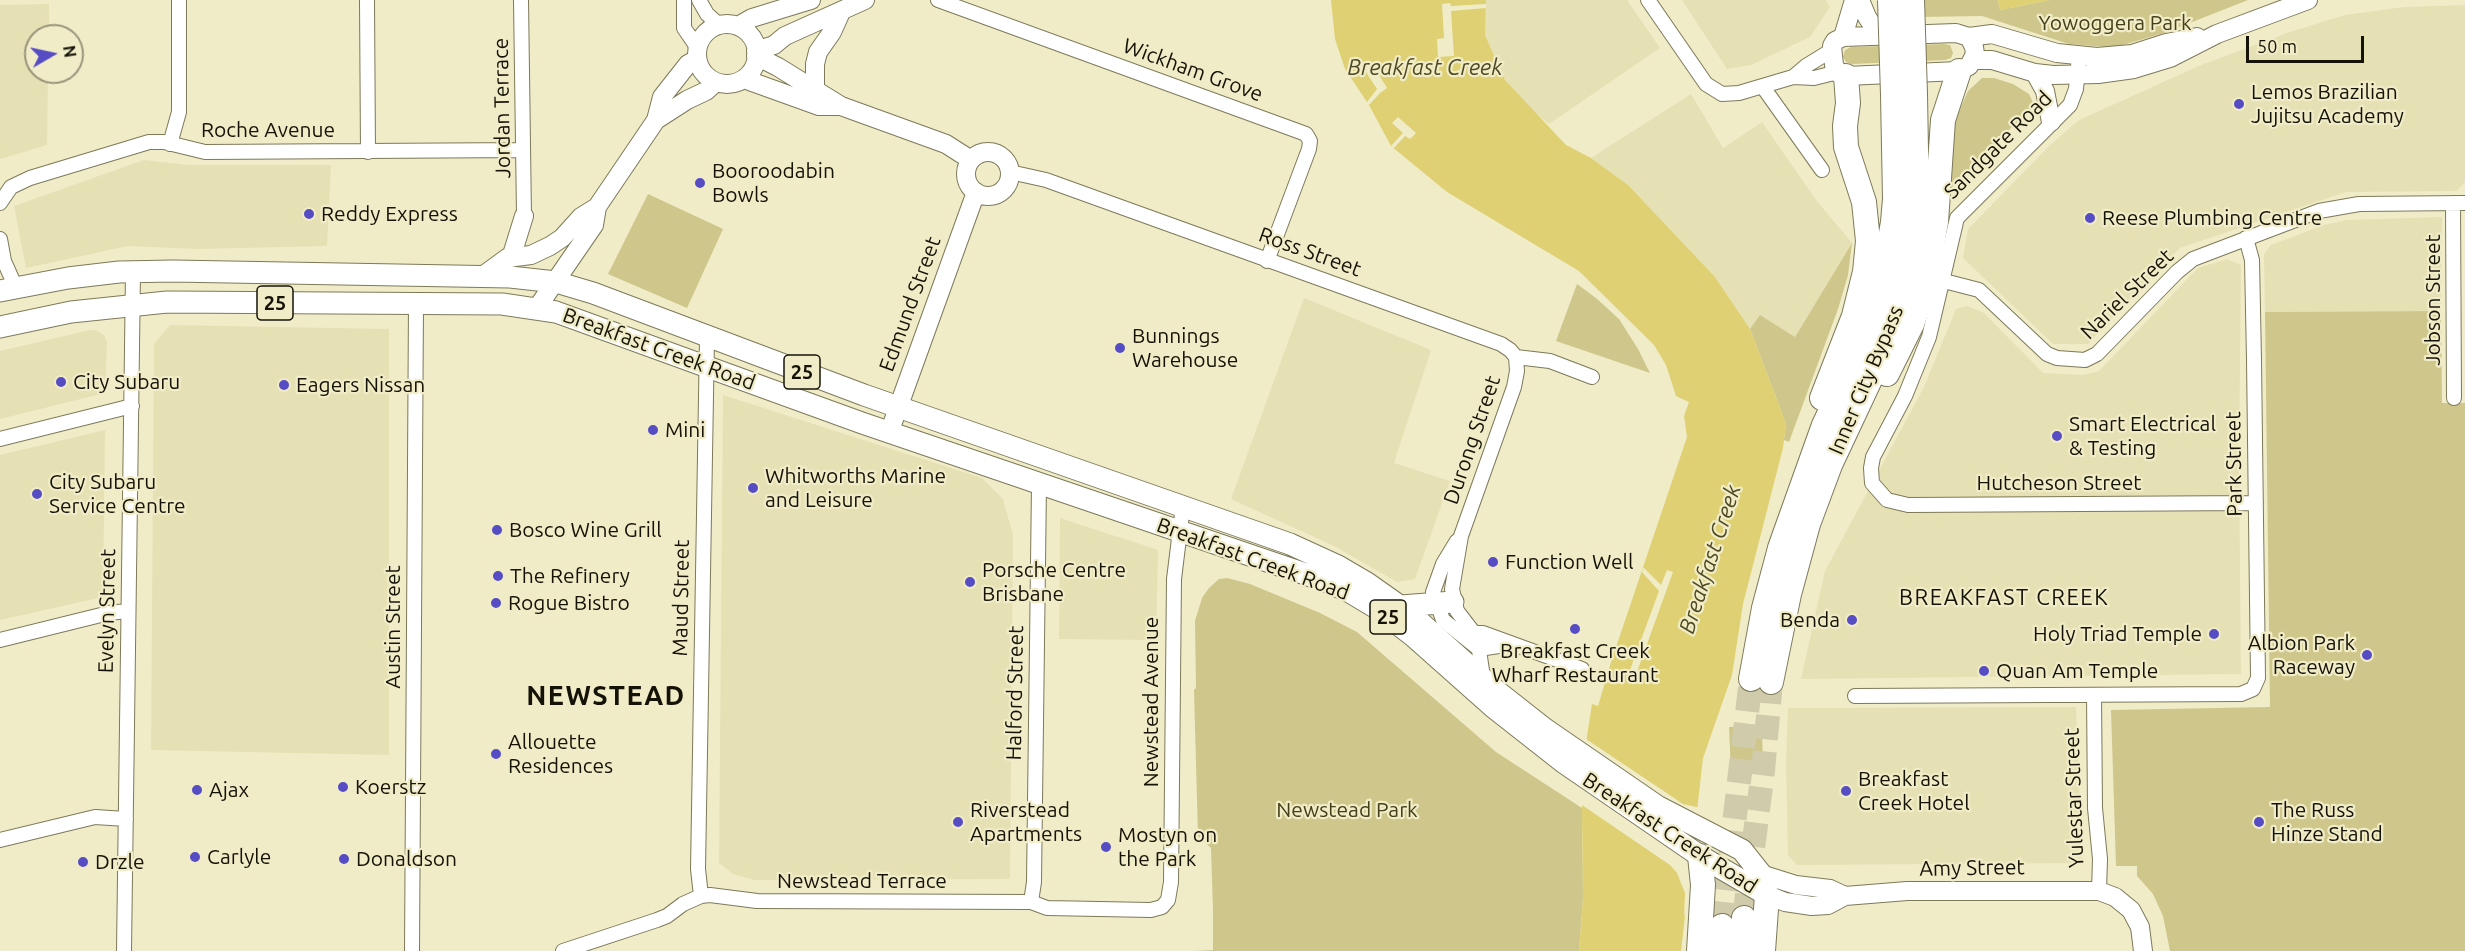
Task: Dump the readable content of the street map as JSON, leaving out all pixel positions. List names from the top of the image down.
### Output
{
  "streets": {
    "highway": ["Inner City Bypass"],
    "main road": ["25", "Breakfast Creek Road"],
    "street": [
      "Wickham Grove",
      "Jordan Terrace",
      "Roche Avenue",
      "Sandgate Road",
      "Ross Street",
      "Nariel Street",
      "Jobson Street",
      "Edmund Street",
      "Durong Street",
      "Park Street",
      "Hutcheson Street",
      "Maud Street",
      "Evelyn Street",
      "Austin Street",
      "Halford Street",
      "Newstead Avenue",
      "Yulestar Street",
      "Amy Street",
      "Newstead Terrace"
    ]
  },
  "crossings": [
    ["Wickham Grove", "Ross Street"],
    ["Jordan Terrace", "Roche Avenue"],
    ["Sandgate Road", "Nariel Street"],
    ["Sandgate Road", "Hutcheson Street"],
    ["Ross Street", "Edmund Street"],
    ["Ross Street", "Durong Street"],
    ["Nariel Street", "Jobson Street"],
    ["Nariel Street", "Park Street"],
    ["Edmund Street", "Breakfast Creek Road"],
    ["Breakfast Creek Road", "Maud Street"],
    ["Breakfast Creek Road", "Evelyn Street"],
    ["Breakfast Creek Road", "Austin Street"],
    ["Breakfast Creek Road", "Halford Street"],
    ["Breakfast Creek Road", "Newstead Avenue"],
    ["Breakfast Creek Road", "Amy Street"],
    ["Park Street", "Hutcheson Street"],
    ["Park Street", "Yulestar Street"],
    ["Maud Street", "Newstead Terrace"],
    ["Halford Street", "Newstead Terrace"],
    ["Newstead Avenue", "Newstead Terrace"],
    ["Yulestar Street", "Amy Street"]
  ],
  "districts": ["BREAKFAST CREEK", "NEWSTEAD"],
  "water": ["Breakfast Creek"],
  "parks": ["Yowoggera Park", "Newstead Park"],
  "places": [
    "Lemos Brazilian Jujitsu Academy",
    "Booroodabin Bowls",
    "Reddy Express",
    "Reese Plumbing Centre",
    "Bunnings Warehouse",
    "City Subaru",
    "Eagers Nissan",
    "Mini",
    "Smart Electrical & Testing",
    "Whitworths Marine and Leisure",
    "City Subaru Service Centre",
    "Bosco Wine Grill",
    "Function Well",
    "The Refinery",
    "Porsche Centre Brisbane",
    "Rogue Bistro",
    "Benda",
    "Breakfast Creek Wharf Restaurant",
    "Holy Triad Temple",
    "Albion Park Raceway",
    "Quan Am Temple",
    "Allouette Residences",
    "Koerstz",
    "Ajax",
    "Breakfast Creek Hotel",
    "Riverstead Apartments",
    "The Russ Hinze Stand",
    "Mostyn on the Park",
    "Carlyle",
    "Donaldson",
    "Drzle"
  ],
  "scale_bar": "50 m",
  "north": "right"
}
